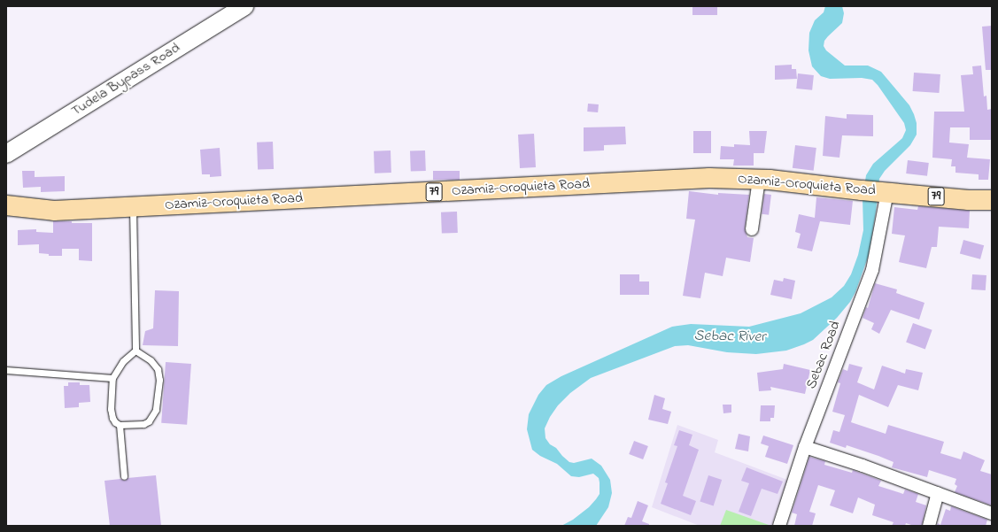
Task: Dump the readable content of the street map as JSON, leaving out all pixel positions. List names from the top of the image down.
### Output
{
  "streets": {
    "highway": ["Ozamiz-Oroquieta Road", "79"],
    "main road": ["Tudela Bypass Road"],
    "street": ["Sebac Road"]
  },
  "crossings": [
    ["Ozamiz-Oroquieta Road", "Sebac Road"]
  ],
  "water": ["Sebac River"]
}
